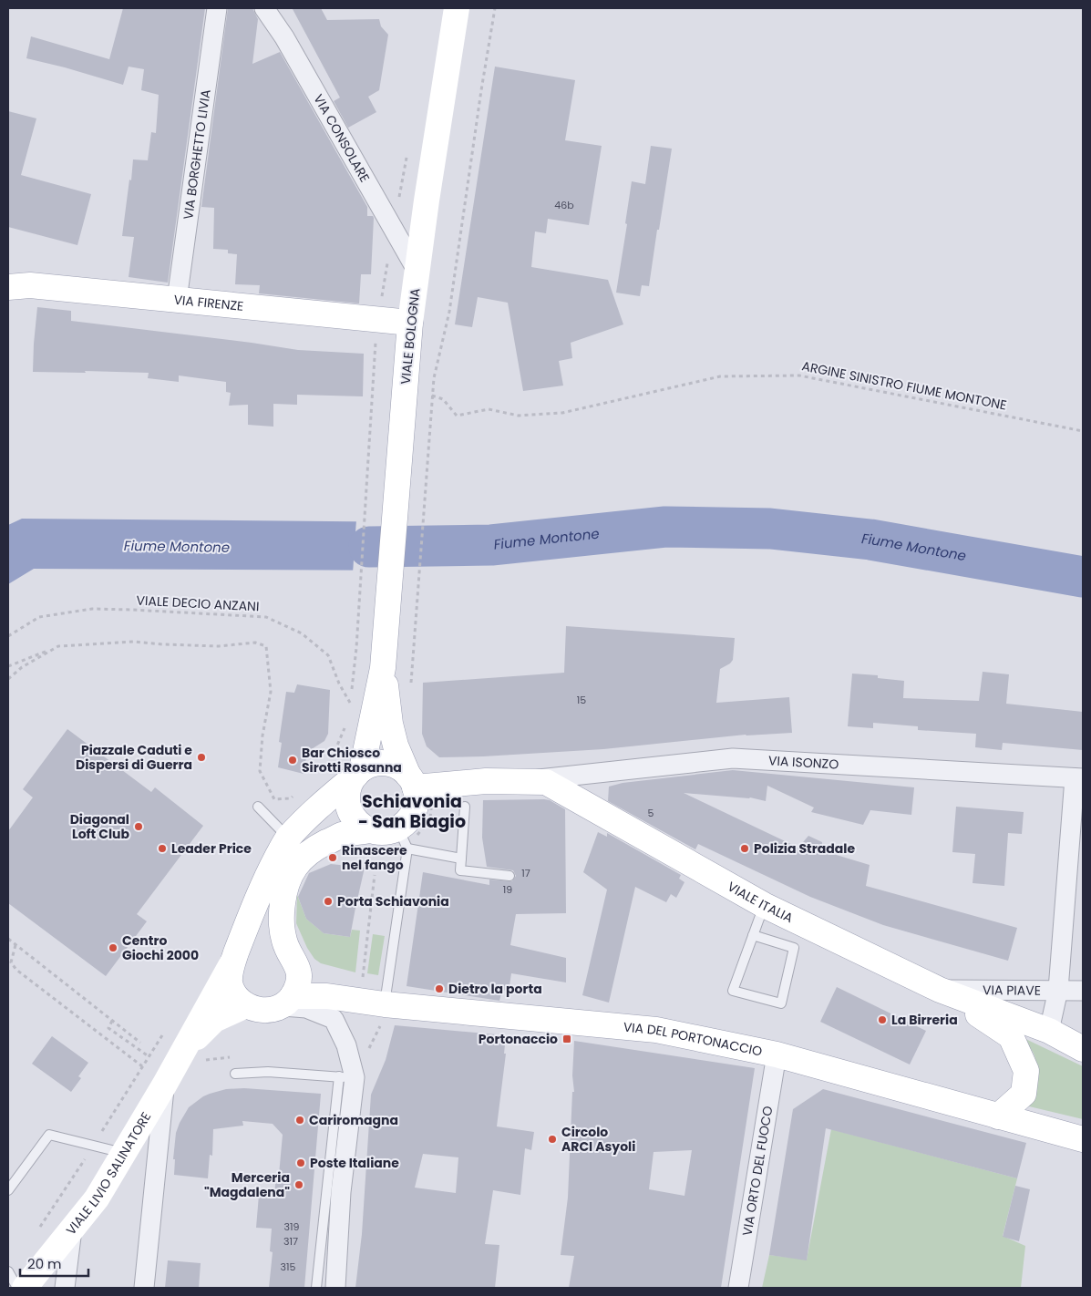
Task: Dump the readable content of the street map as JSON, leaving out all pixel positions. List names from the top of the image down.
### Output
{
  "streets": {
    "main road": [
      "VIA FIRENZE",
      "VIALE BOLOGNA",
      "VIALE ITALIA",
      "VIA DEL PORTONACCIO",
      "VIALE LIVIO SALINATORE"
    ],
    "street": [
      "VIA CONSOLARE",
      "VIA BORGHETTO LIVIA",
      "VIA ISONZO",
      "VIA PIAVE",
      "VIA ORTO DEL FUOCO"
    ],
    "path": ["ARGINE SINISTRO FIUME MONTONE", "VIALE DECIO ANZANI"]
  },
  "crossings": [
    ["VIA CONSOLARE", "VIALE BOLOGNA"],
    ["VIA BORGHETTO LIVIA", "VIA FIRENZE"],
    ["VIA FIRENZE", "VIALE BOLOGNA"],
    ["VIALE BOLOGNA", "VIALE ITALIA"],
    ["VIA ISONZO", "VIALE ITALIA"],
    ["VIALE ITALIA", "VIA PIAVE"],
    ["VIA DEL PORTONACCIO", "VIA ORTO DEL FUOCO"]
  ],
  "districts": ["Schiavonia - San Biagio"],
  "water": ["Fiume Montone"],
  "places": {
    "other": [
      "Piazzale Caduti e Dispersi di Guerra",
      "Bar Chiosco Sirotti Rosanna",
      "Diagonal Loft Club",
      "Leader Price",
      "Polizia Stradale",
      "Rinascere nel fango",
      "Porta Schiavonia",
      "Centro Giochi 2000",
      "Dietro la porta",
      "La Birreria",
      "Cariromagna",
      "Circolo ARCI Asyoli",
      "Poste Italiane",
      "Merceria \"Magdalena\""
    ],
    "transit": ["Portonaccio"]
  },
  "house_numbers": [
    "46b",
    "15",
    "5",
    "17",
    "19",
    "319",
    "317",
    "315"
  ],
  "scale_bar": "20 m"
}
